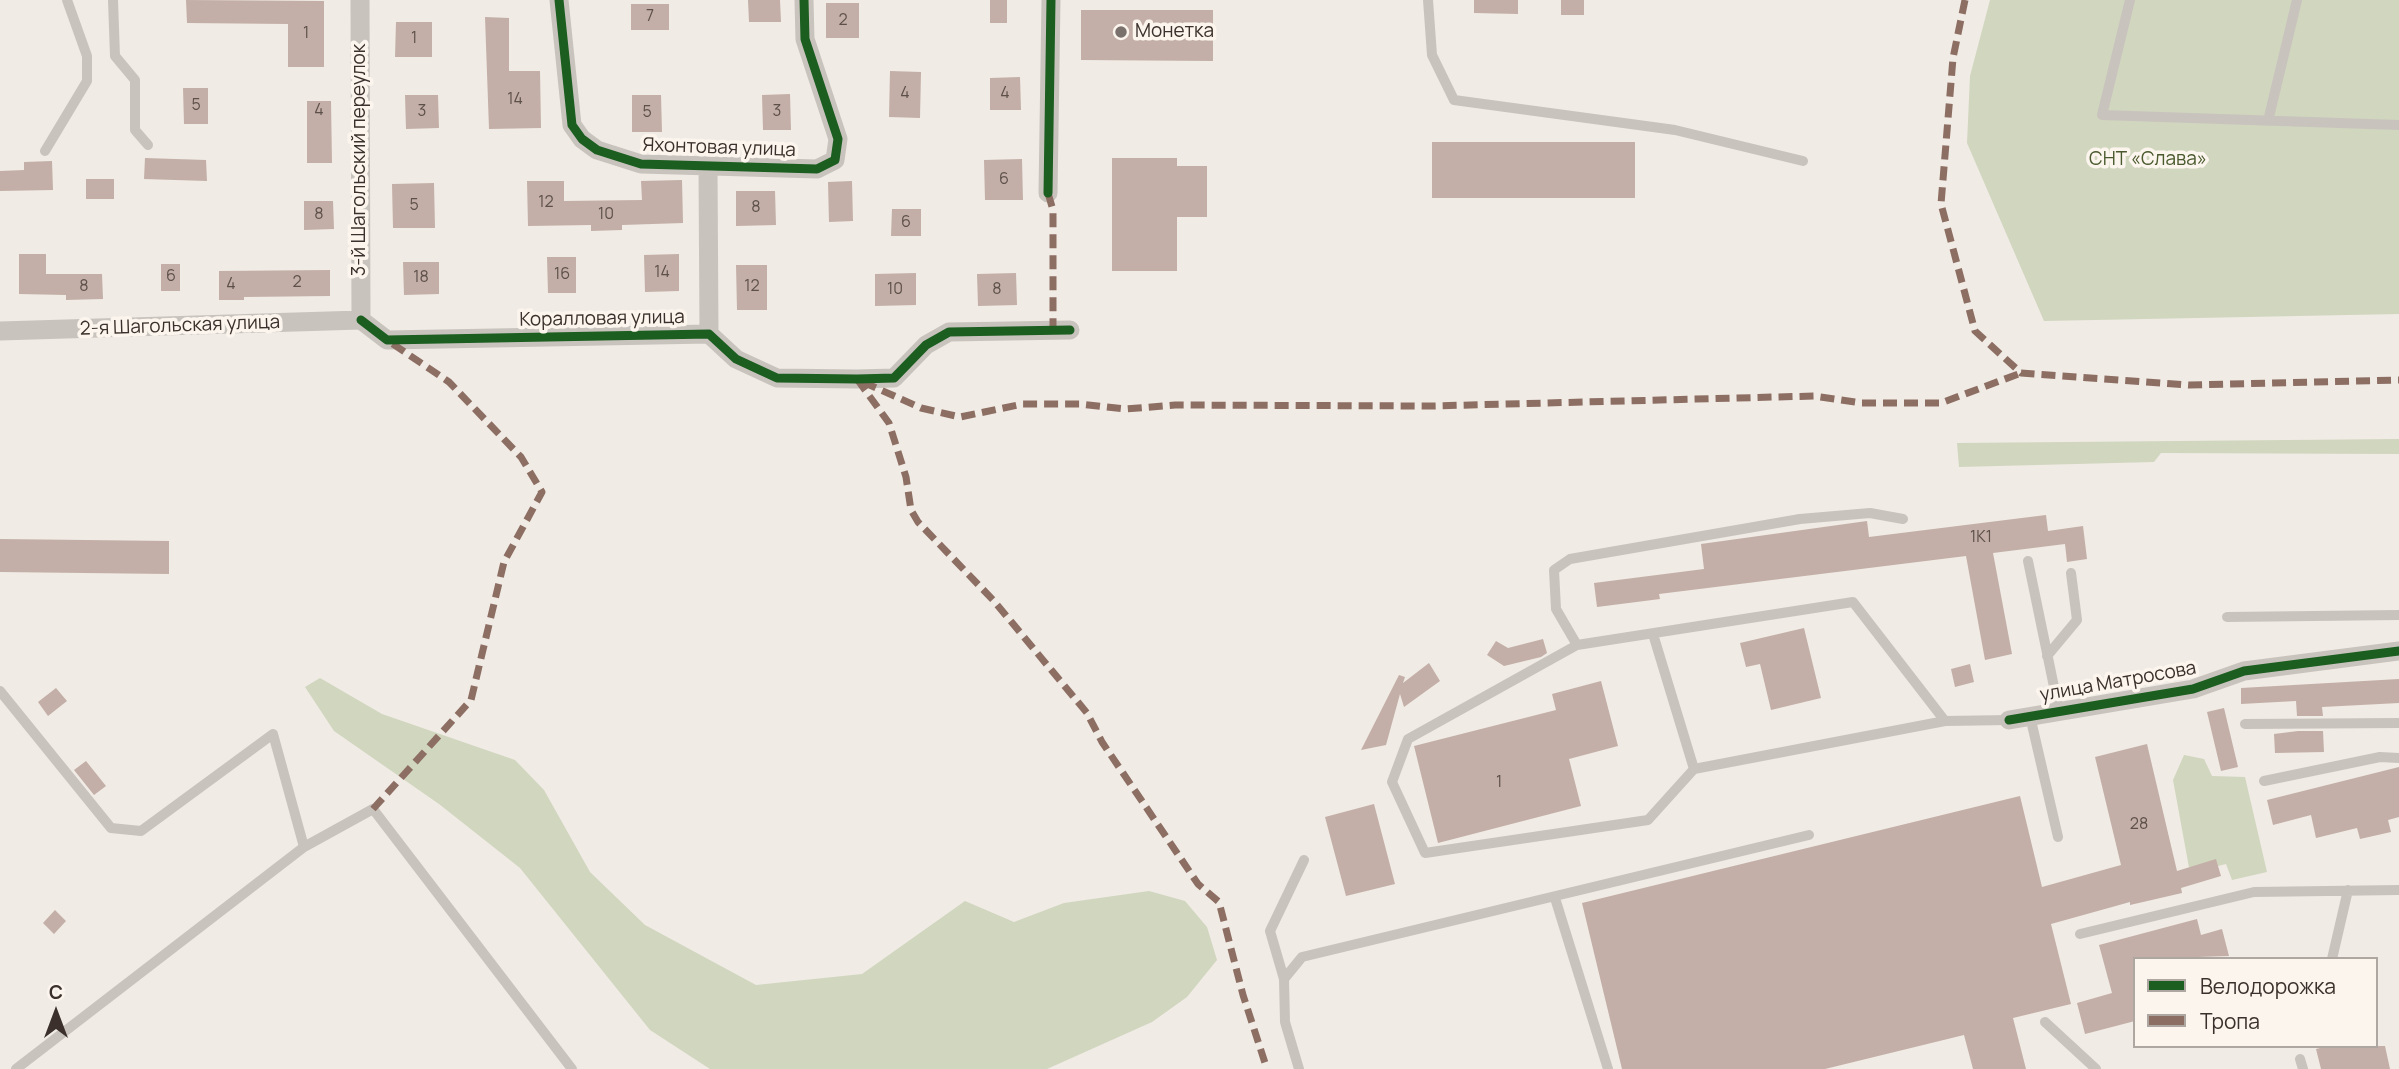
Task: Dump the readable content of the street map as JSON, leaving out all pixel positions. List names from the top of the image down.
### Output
{
  "streets": {
    "street": [
      "Яхонтовая улица",
      "3-й Шагольский переулок",
      "Коралловая улица",
      "2-я Шагольская улица",
      "улица Матросова"
    ]
  },
  "crossings": [
    ["3-й Шагольский переулок", "Коралловая улица"],
    ["3-й Шагольский переулок", "2-я Шагольская улица"],
    ["Коралловая улица", "2-я Шагольская улица"]
  ],
  "parks": ["СНТ «Слава»"],
  "places": ["Монетка"],
  "house_numbers": [
    "7",
    "2",
    "1",
    "1",
    "4",
    "4",
    "14",
    "5",
    "4",
    "3",
    "3",
    "5",
    "6",
    "12",
    "5",
    "8",
    "8",
    "10",
    "6",
    "14",
    "16",
    "6",
    "18",
    "2",
    "4",
    "8",
    "12",
    "10",
    "8",
    "1К1",
    "1",
    "28"
  ],
  "legend": ["Велодорожка", "Тропа"],
  "north": "top"
}
